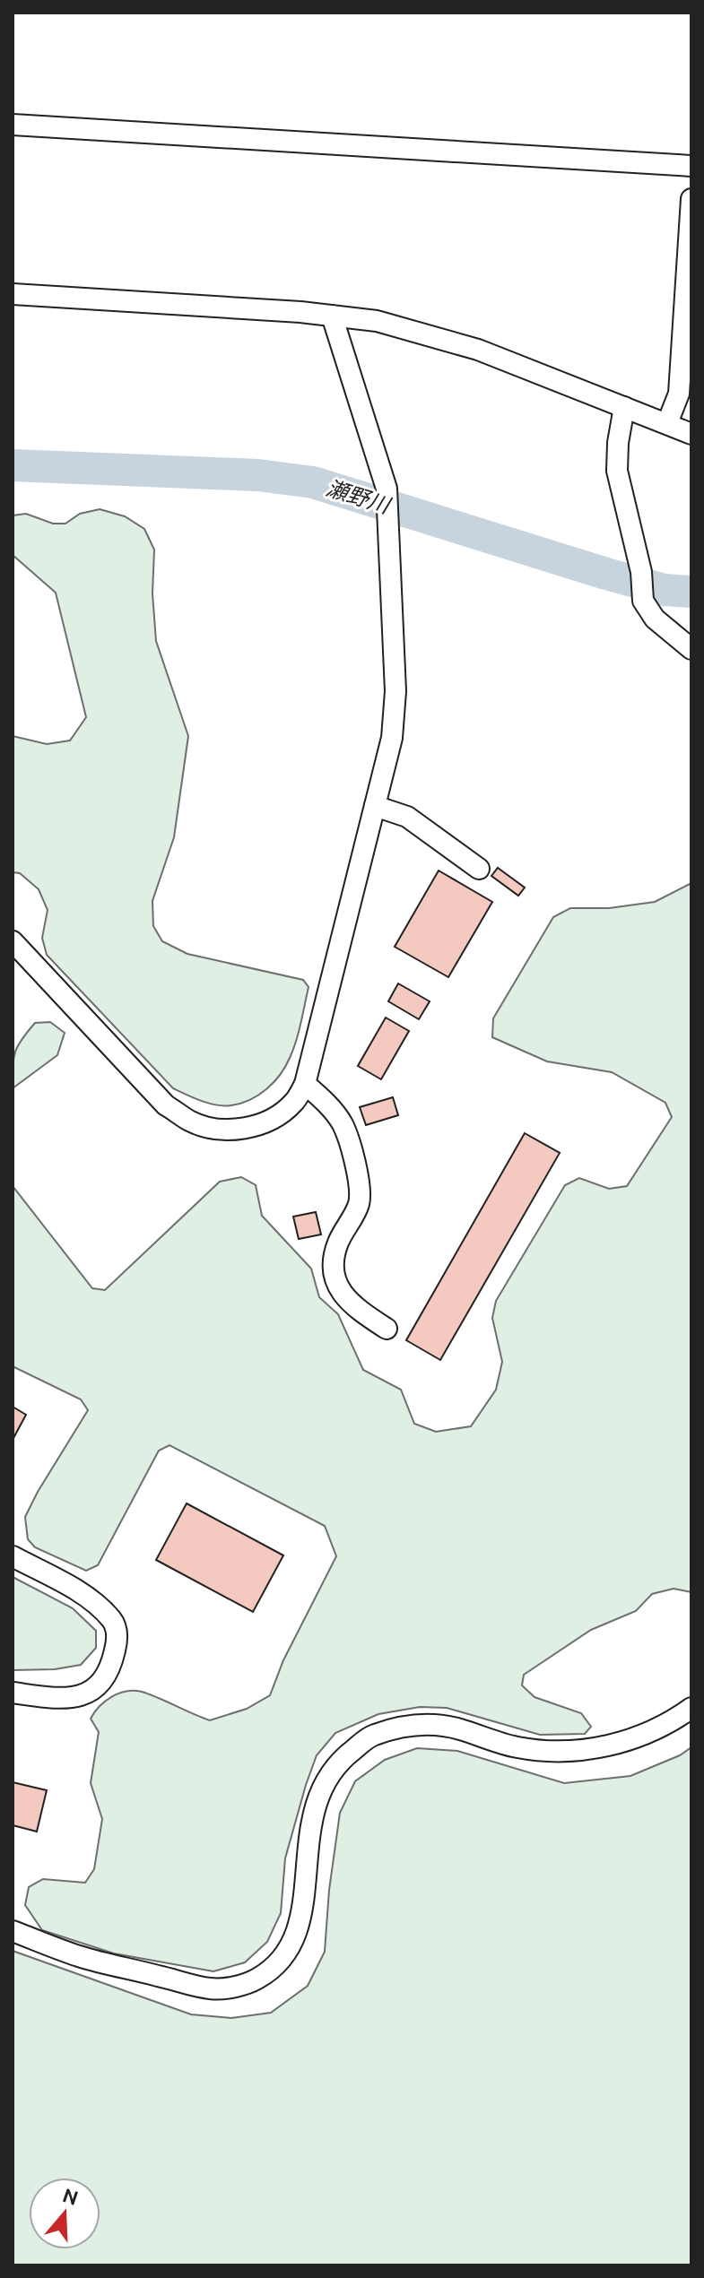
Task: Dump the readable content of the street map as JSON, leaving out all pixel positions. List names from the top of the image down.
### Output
{
  "water": ["瀬野川"],
  "north": "top"
}
